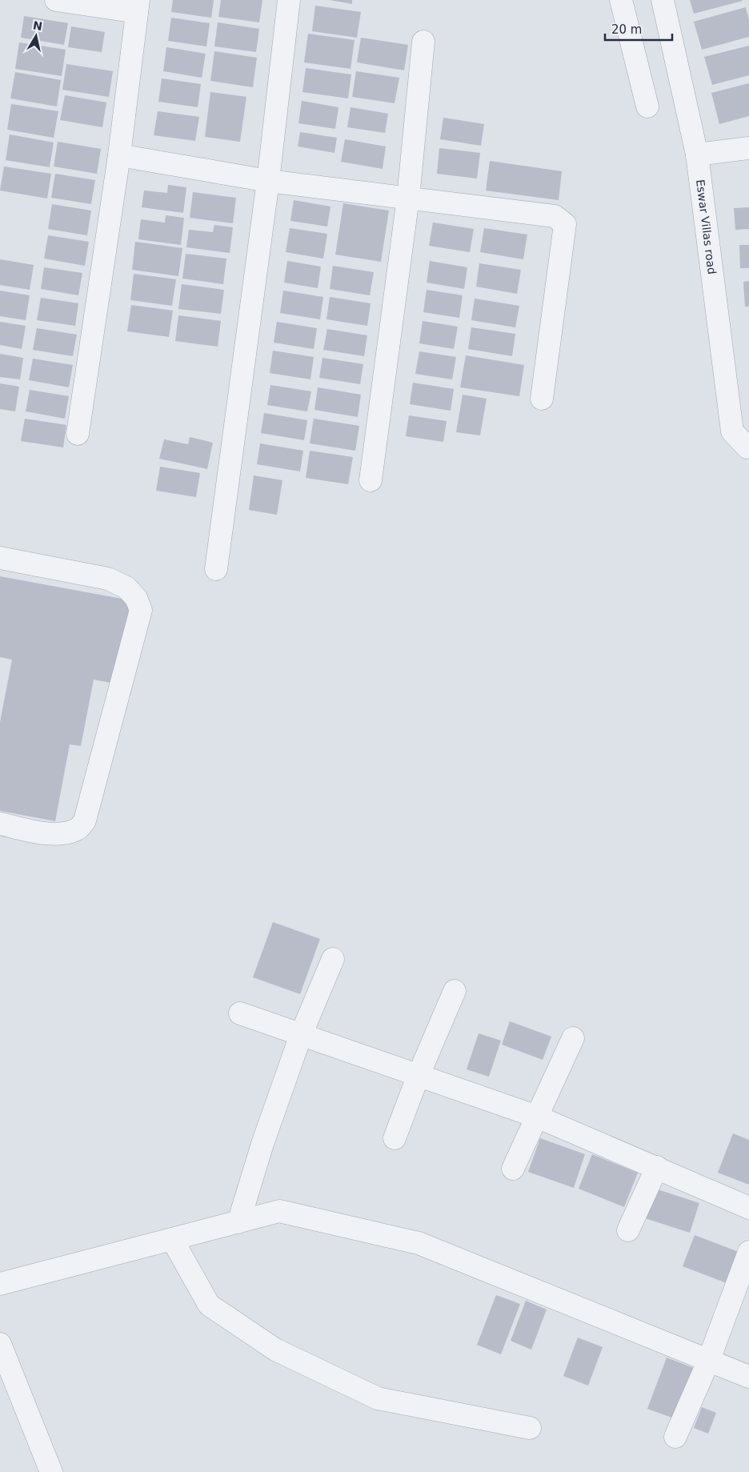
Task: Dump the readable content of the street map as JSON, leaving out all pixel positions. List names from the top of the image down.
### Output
{
  "streets": {
    "street": ["Eswar Villas road"]
  },
  "scale_bar": "20 m",
  "north": "top"
}
